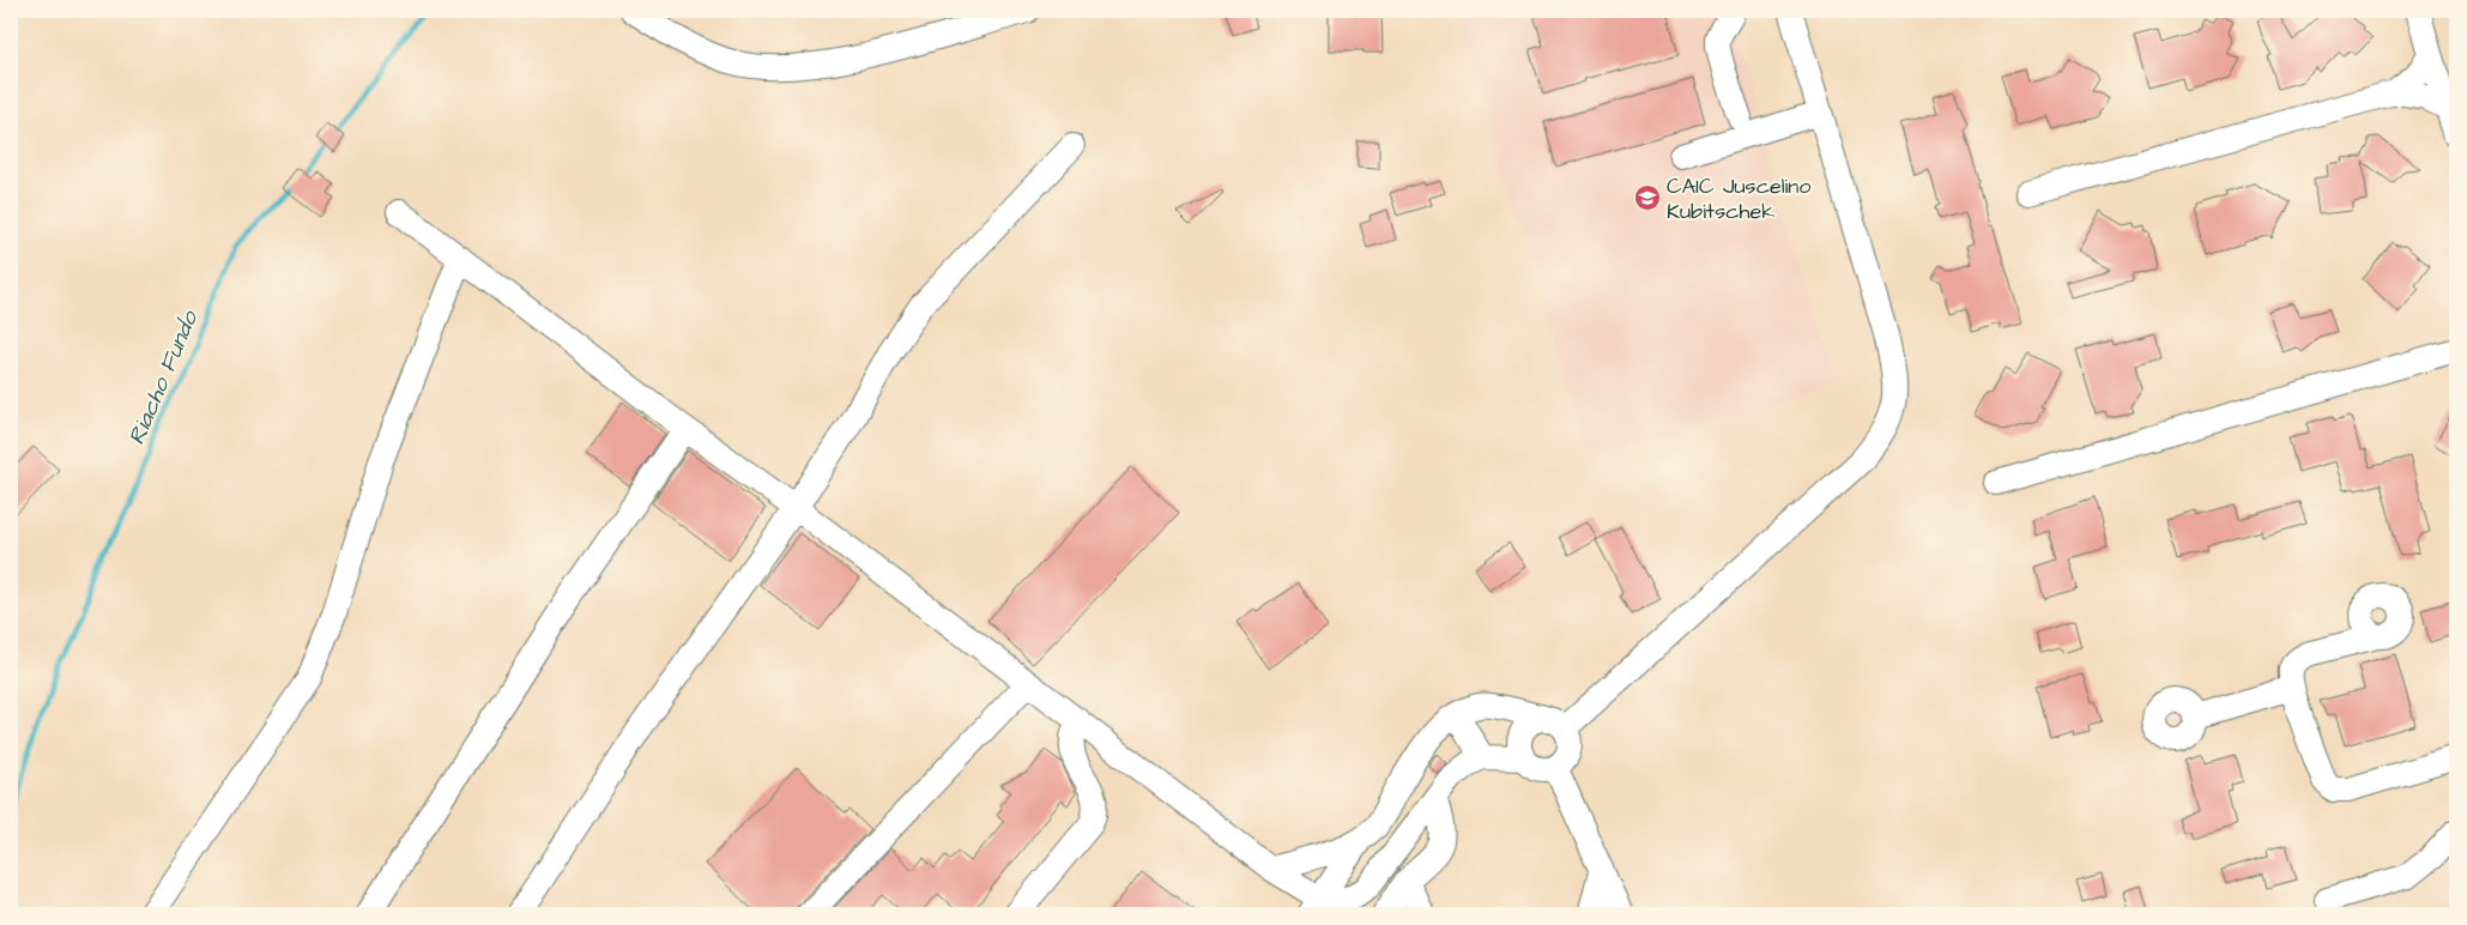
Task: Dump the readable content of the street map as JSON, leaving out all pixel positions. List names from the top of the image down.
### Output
{
  "water": ["Riacho Fundo"],
  "places": {
    "school or university": ["CAIC Juscelino Kubitschek"]
  }
}
